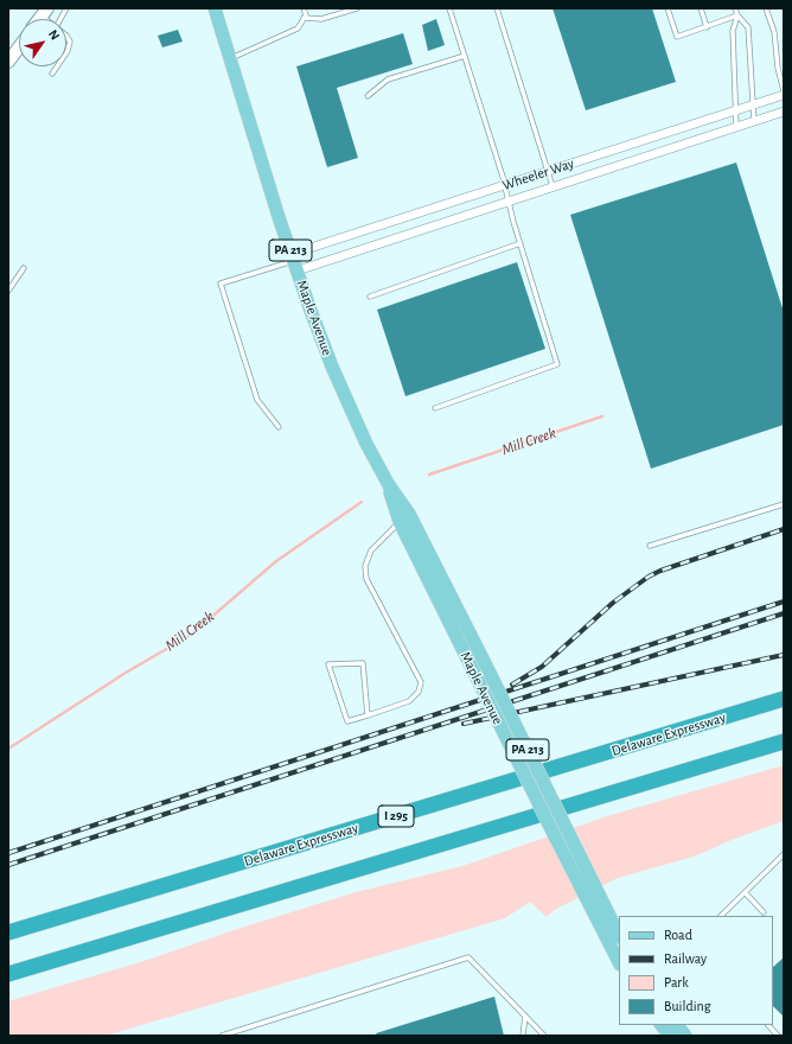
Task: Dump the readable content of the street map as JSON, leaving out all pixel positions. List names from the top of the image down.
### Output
{
  "streets": {
    "highway": ["Delaware Expressway", "I 295"],
    "main road": ["PA 213", "Maple Avenue"],
    "street": ["Wheeler Way"]
  },
  "crossings": [
    ["Wheeler Way", "Maple Avenue"]
  ],
  "water": ["Mill Creek"],
  "legend": [
    "Road",
    "Railway",
    "Park",
    "Building"
  ],
  "north": "top right"
}
